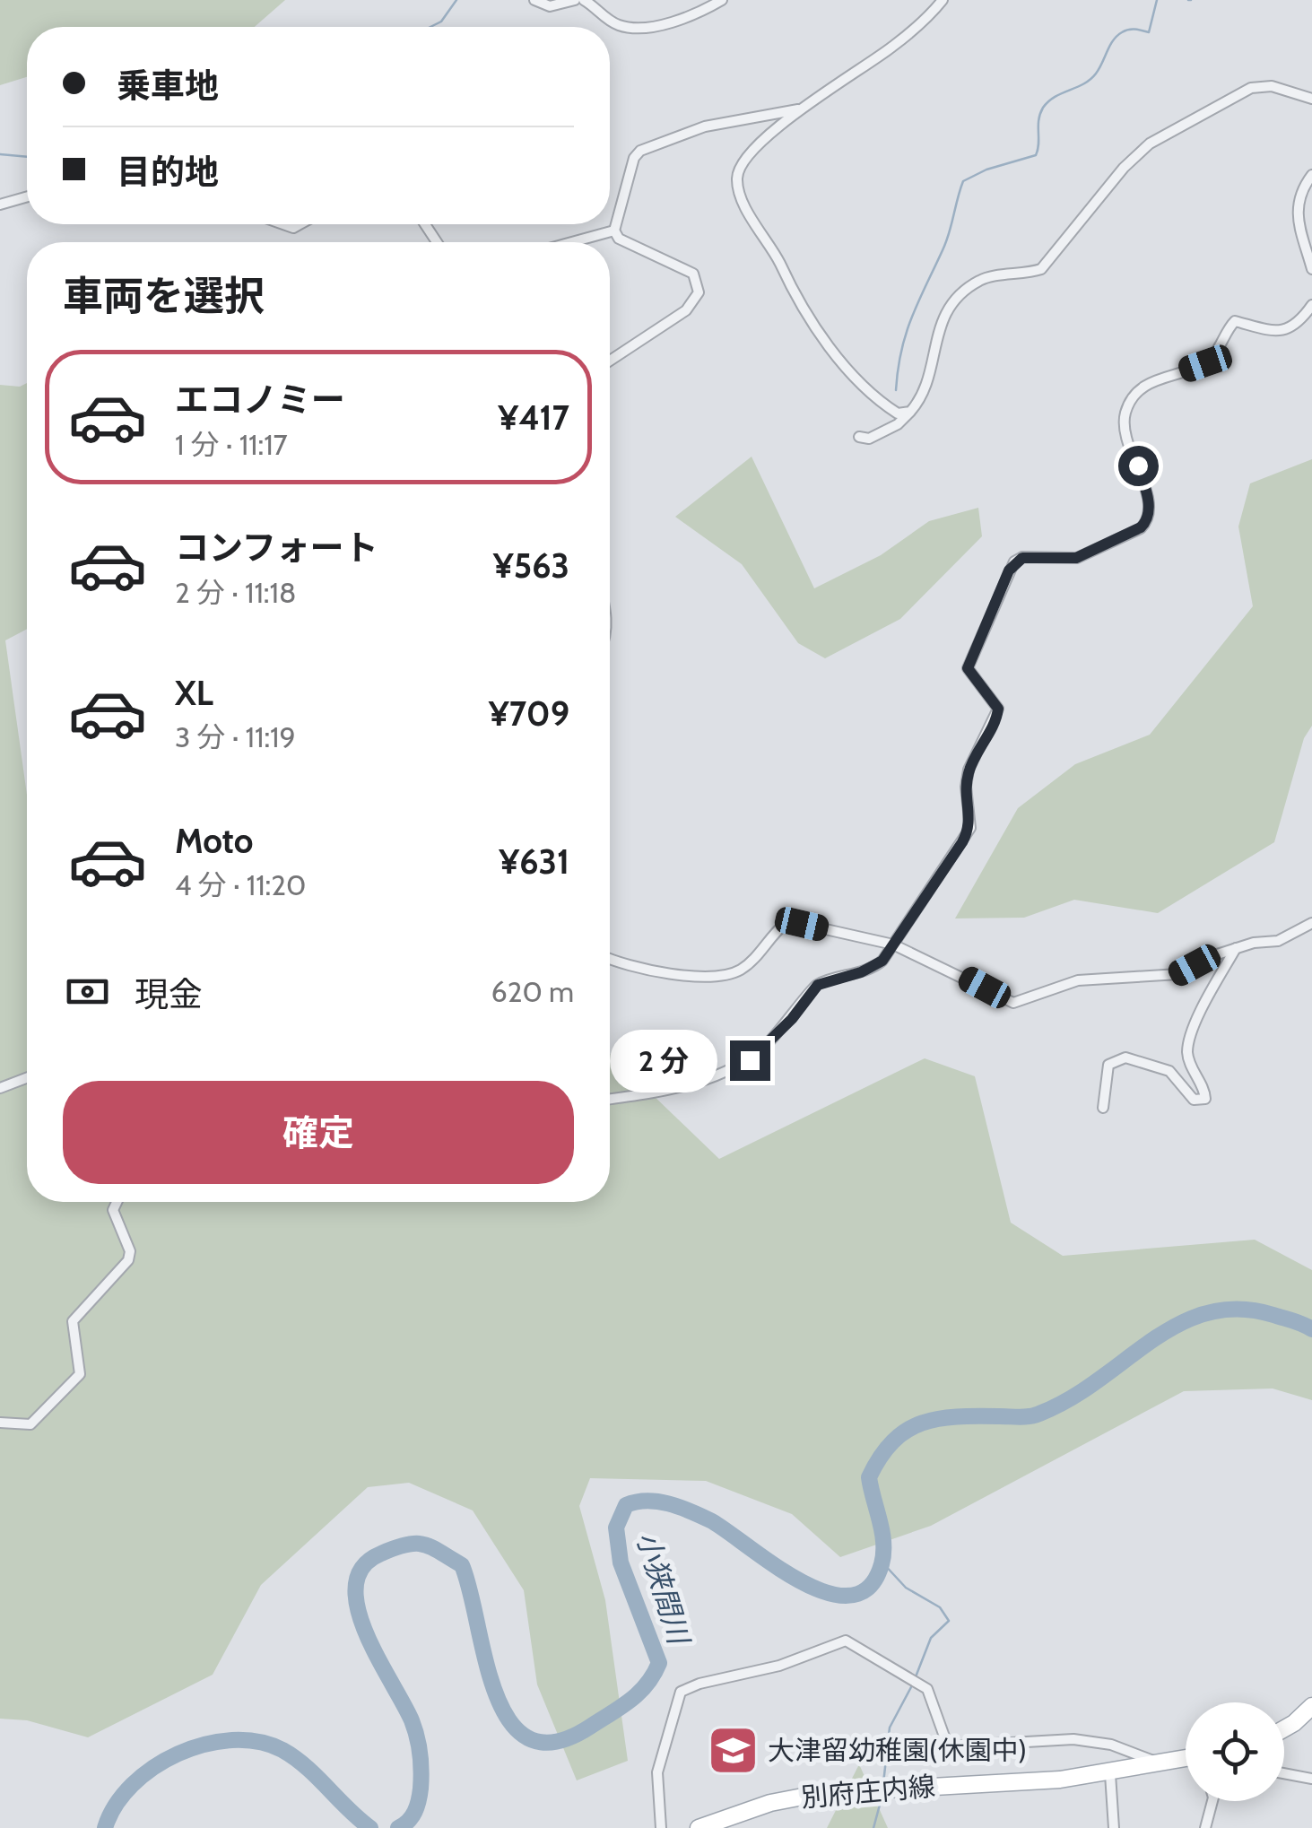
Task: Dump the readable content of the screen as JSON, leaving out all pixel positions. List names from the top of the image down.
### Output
{
  "streets": {
    "main road": ["別府庄内線"]
  },
  "water": ["小狭間川"],
  "places": {
    "school or university": ["大津留幼稚園(休園中)"]
  },
  "page": {
    "banner": ["乗車地", "目的地"],
    "heading": "車両を選択",
    "list": [
      {
        "name": "エコノミー",
        "note": "1 分 · 11:17",
        "value": "¥417"
      },
      {
        "name": "コンフォート",
        "note": "2 分 · 11:18",
        "value": "¥563"
      },
      {
        "name": "XL",
        "note": "3 分 · 11:19",
        "value": "¥709"
      },
      {
        "name": "Moto",
        "note": "4 分 · 11:20",
        "value": "¥631"
      }
    ],
    "pay": ["現金", "620 m"],
    "bubble": "2 分",
    "buttons": "確定"
  }
}
